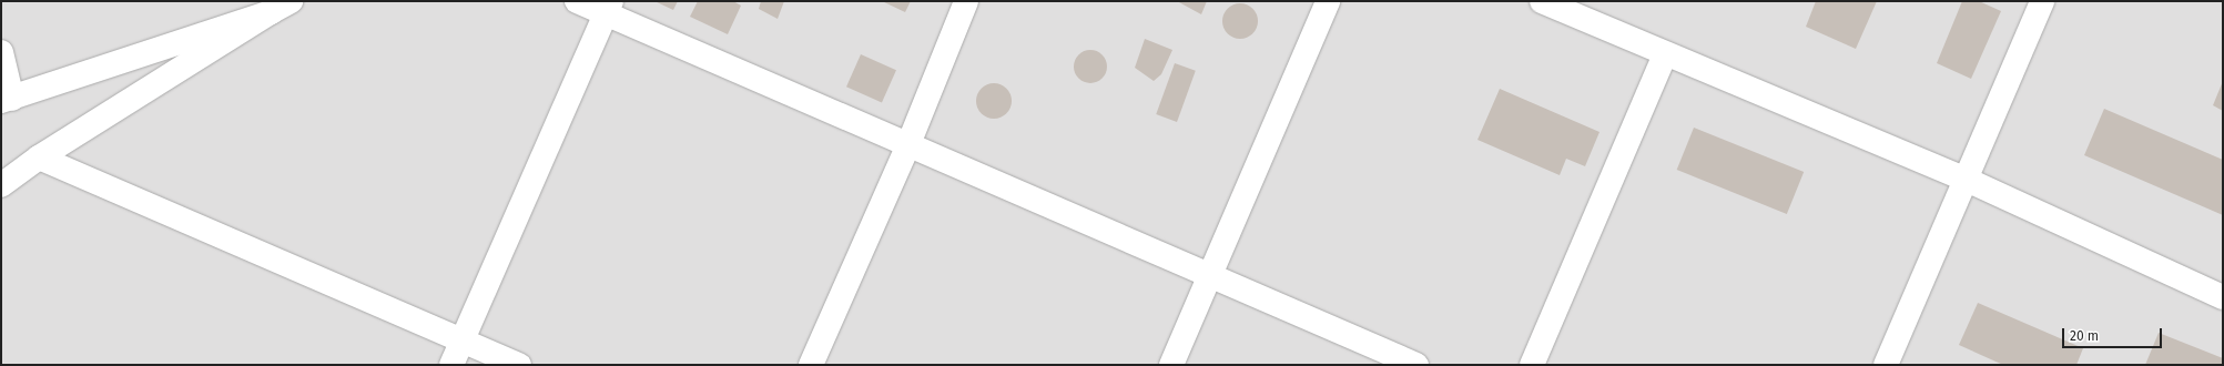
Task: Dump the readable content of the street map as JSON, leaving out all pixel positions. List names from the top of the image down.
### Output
{
  "scale_bar": "20 m"
}
